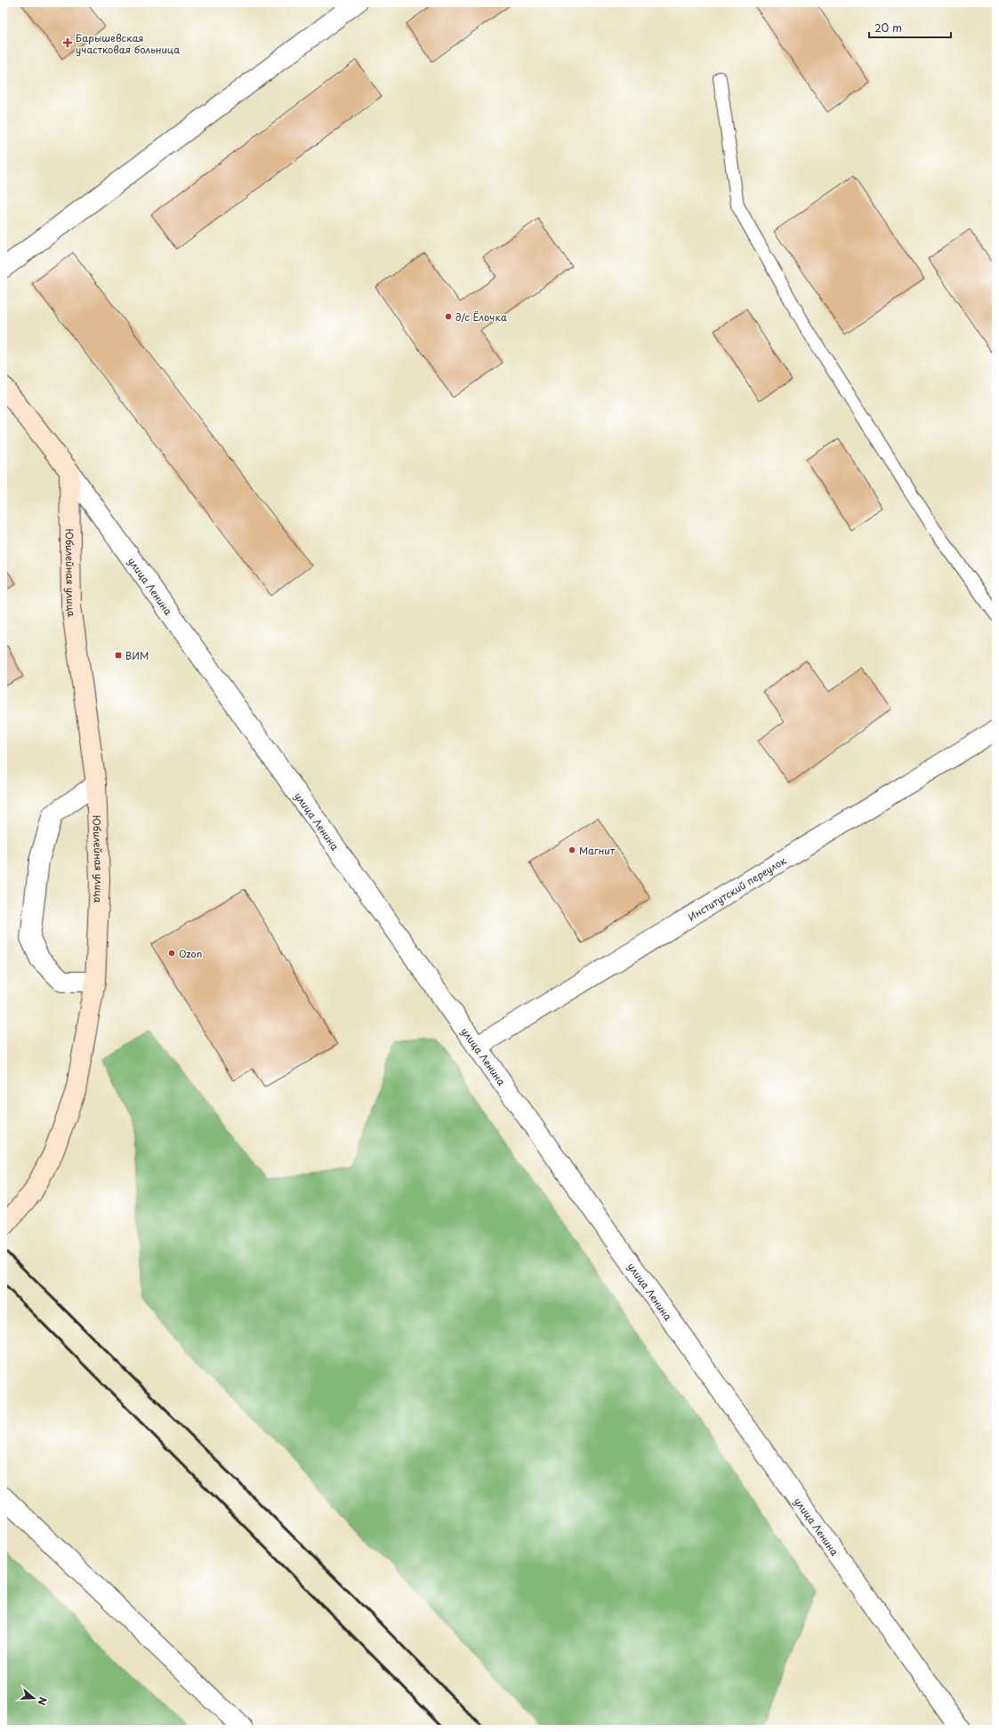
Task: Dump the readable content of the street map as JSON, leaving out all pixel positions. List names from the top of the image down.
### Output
{
  "streets": {
    "main road": ["Юбилейная улица", "улица Ленина"],
    "street": ["Институтский переулок"]
  },
  "crossings": [
    ["Юбилейная улица", "улица Ленина"],
    ["улица Ленина", "Институтский переулок"]
  ],
  "places": {
    "health": ["Барышевская участковая больница"],
    "other": ["д/с Ёлочка", "Магнит", "Ozon"],
    "transit": ["ВИМ"]
  },
  "scale_bar": "20 m",
  "north": "right"
}
